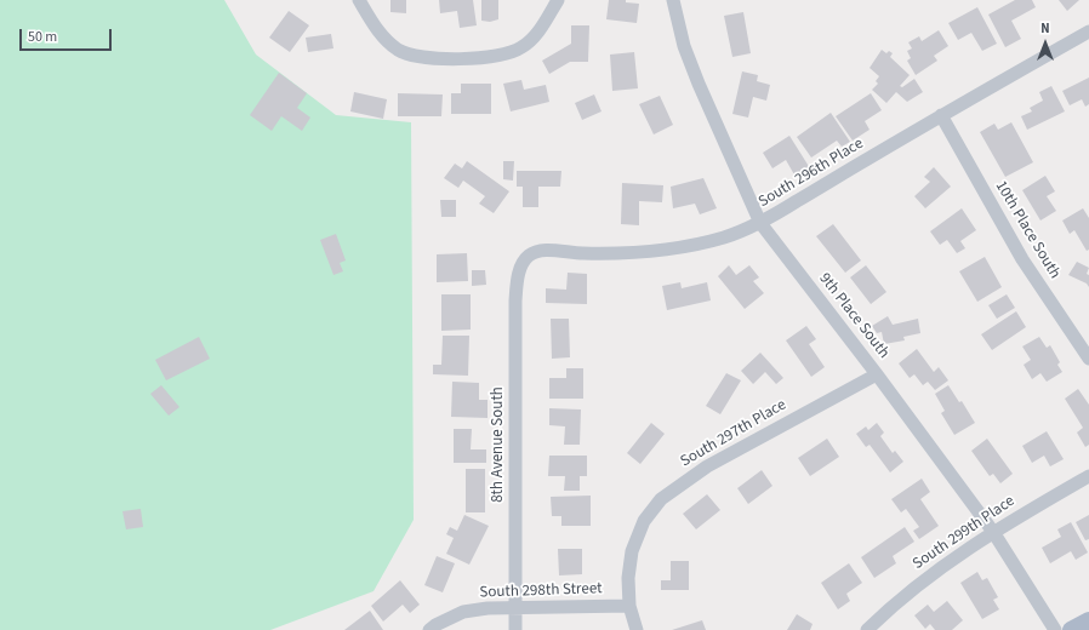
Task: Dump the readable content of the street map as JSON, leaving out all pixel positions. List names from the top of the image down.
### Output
{
  "streets": {
    "street": [
      "South 296th Place",
      "10th Place South",
      "9th Place South",
      "South 297th Place",
      "8th Avenue South",
      "South 299th Place",
      "South 298th Street"
    ]
  },
  "crossings": [
    ["South 296th Place", "10th Place South"],
    ["South 296th Place", "9th Place South"],
    ["South 296th Place", "8th Avenue South"],
    ["9th Place South", "South 297th Place"],
    ["9th Place South", "South 299th Place"],
    ["South 297th Place", "South 298th Street"],
    ["8th Avenue South", "South 298th Street"]
  ],
  "scale_bar": "50 m",
  "north": "top"
}
